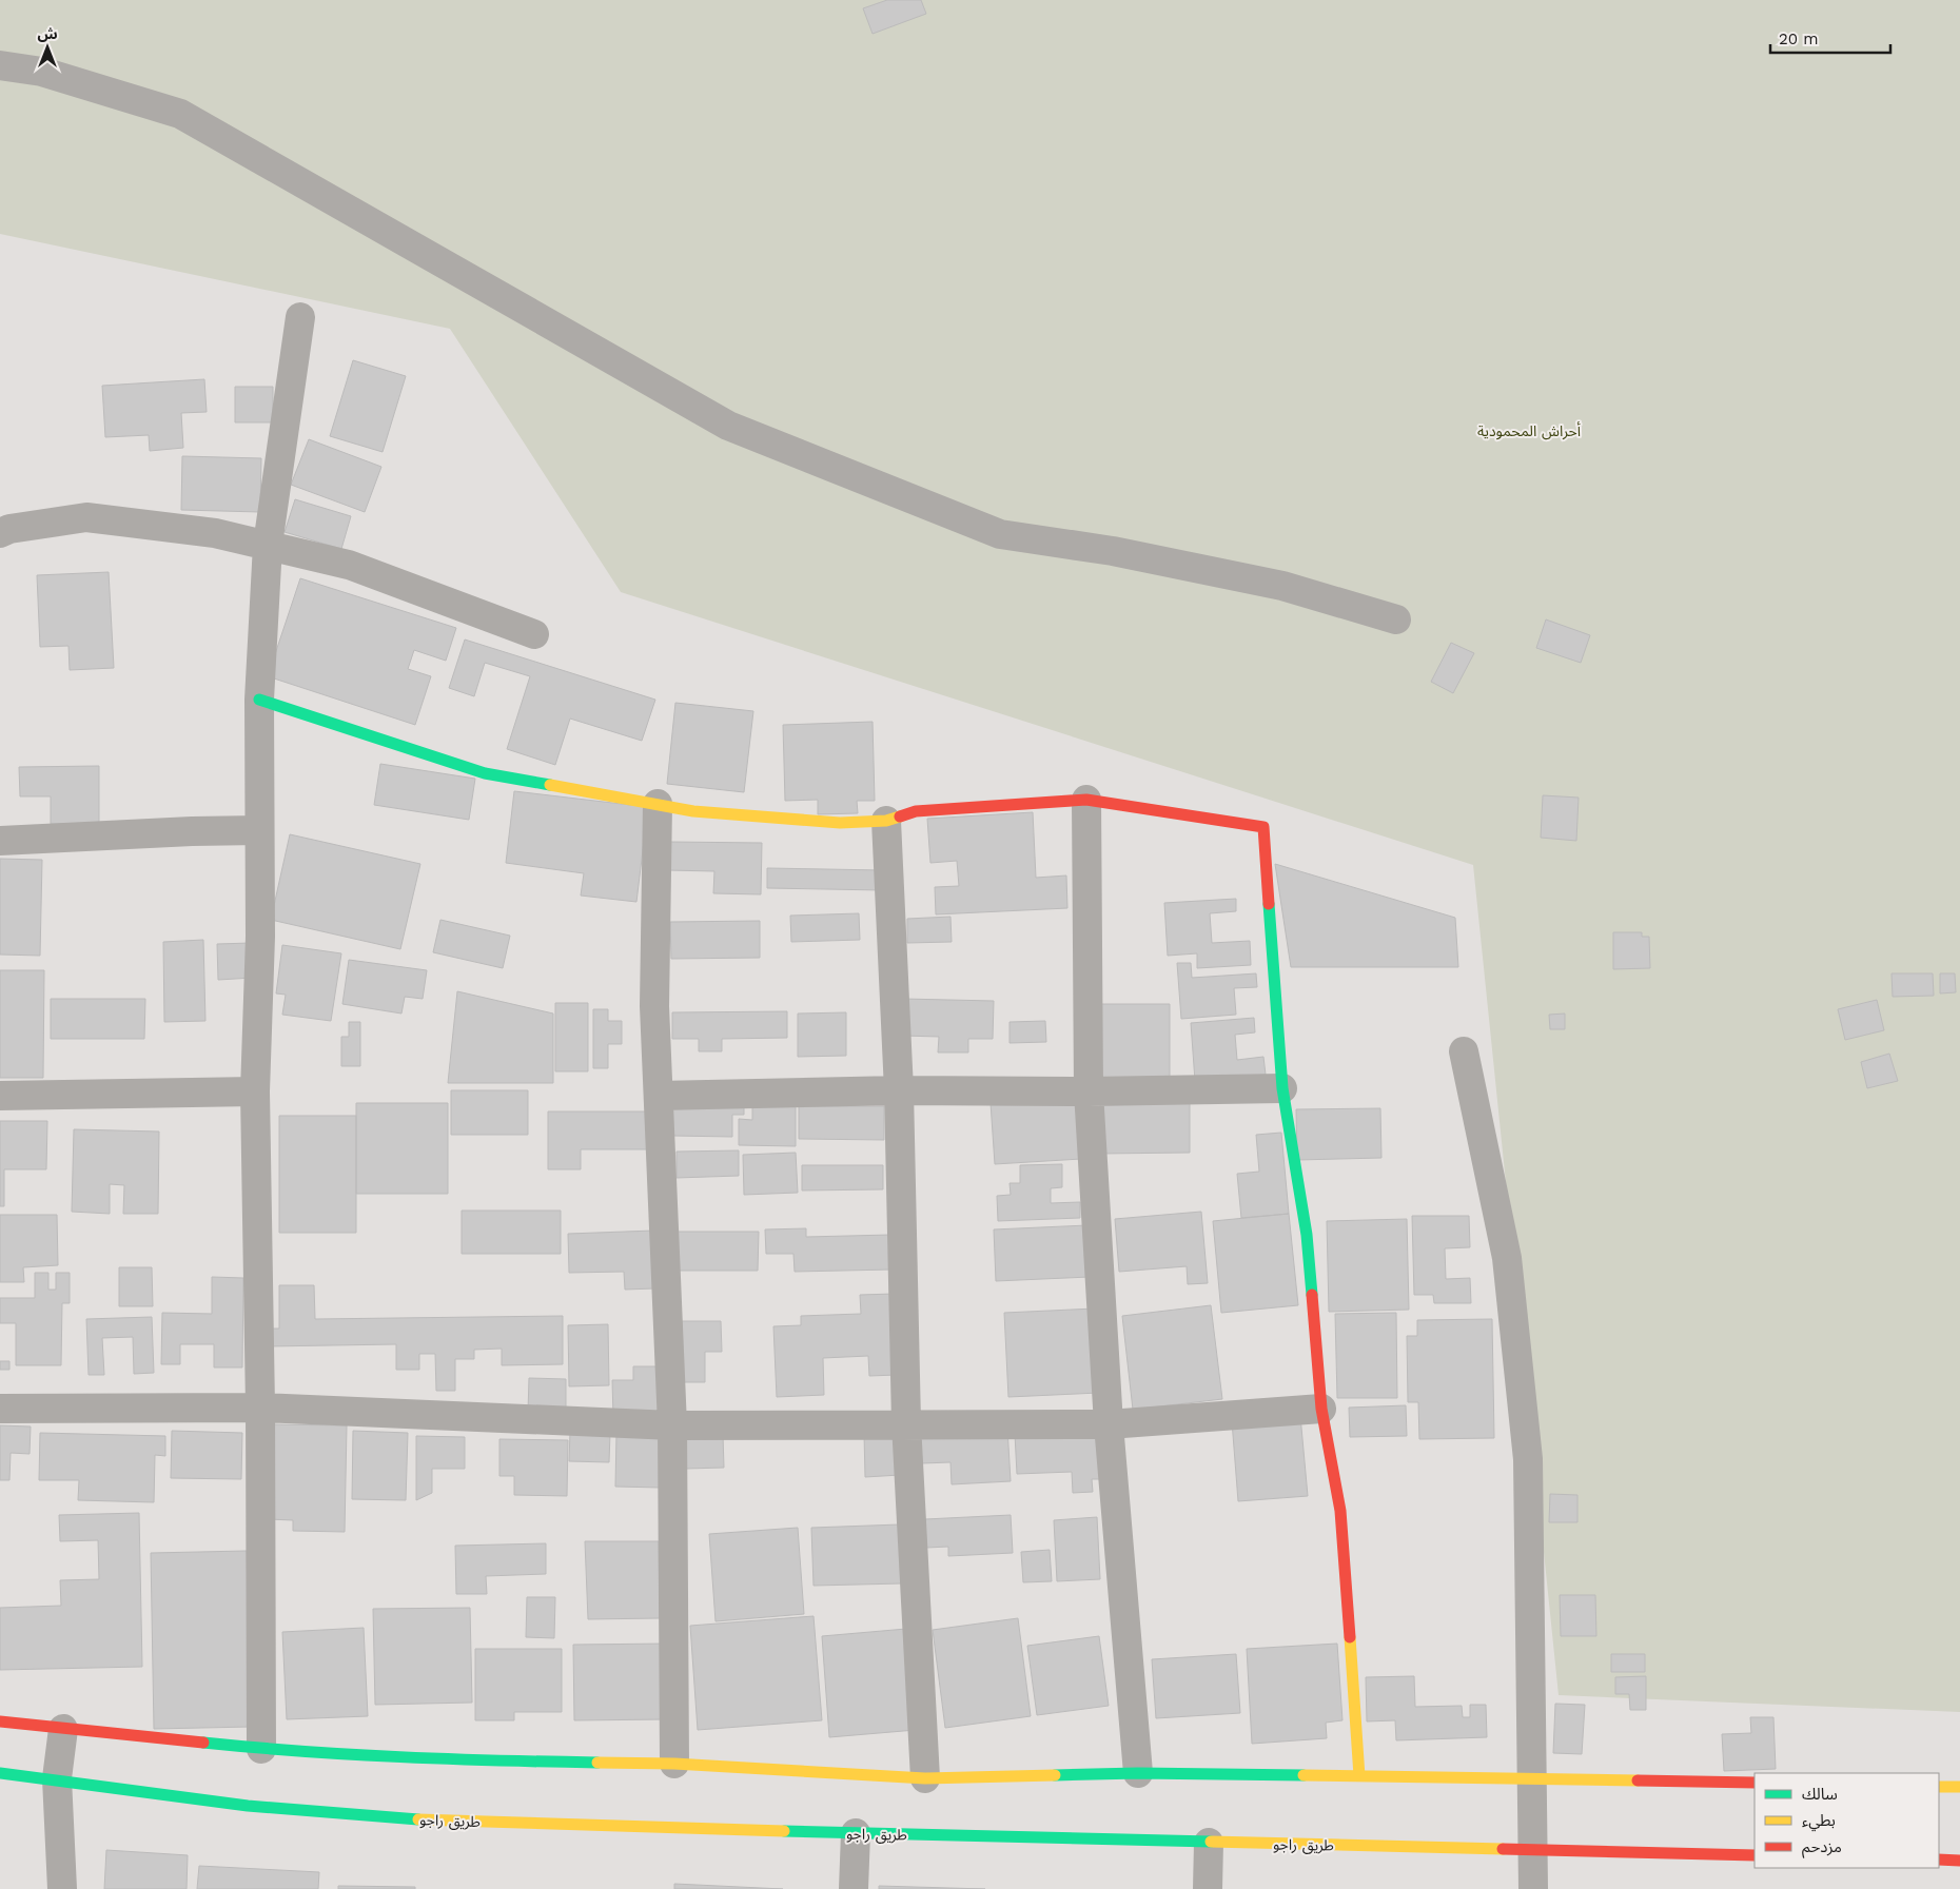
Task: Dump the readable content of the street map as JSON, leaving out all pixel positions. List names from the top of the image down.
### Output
{
  "streets": {
    "main road": ["طريق راجو"]
  },
  "parks": ["أحراش المحمودية"],
  "legend": ["سالك", "بطيء", "مزدحم"],
  "scale_bar": "20 m",
  "north": "top"
}
